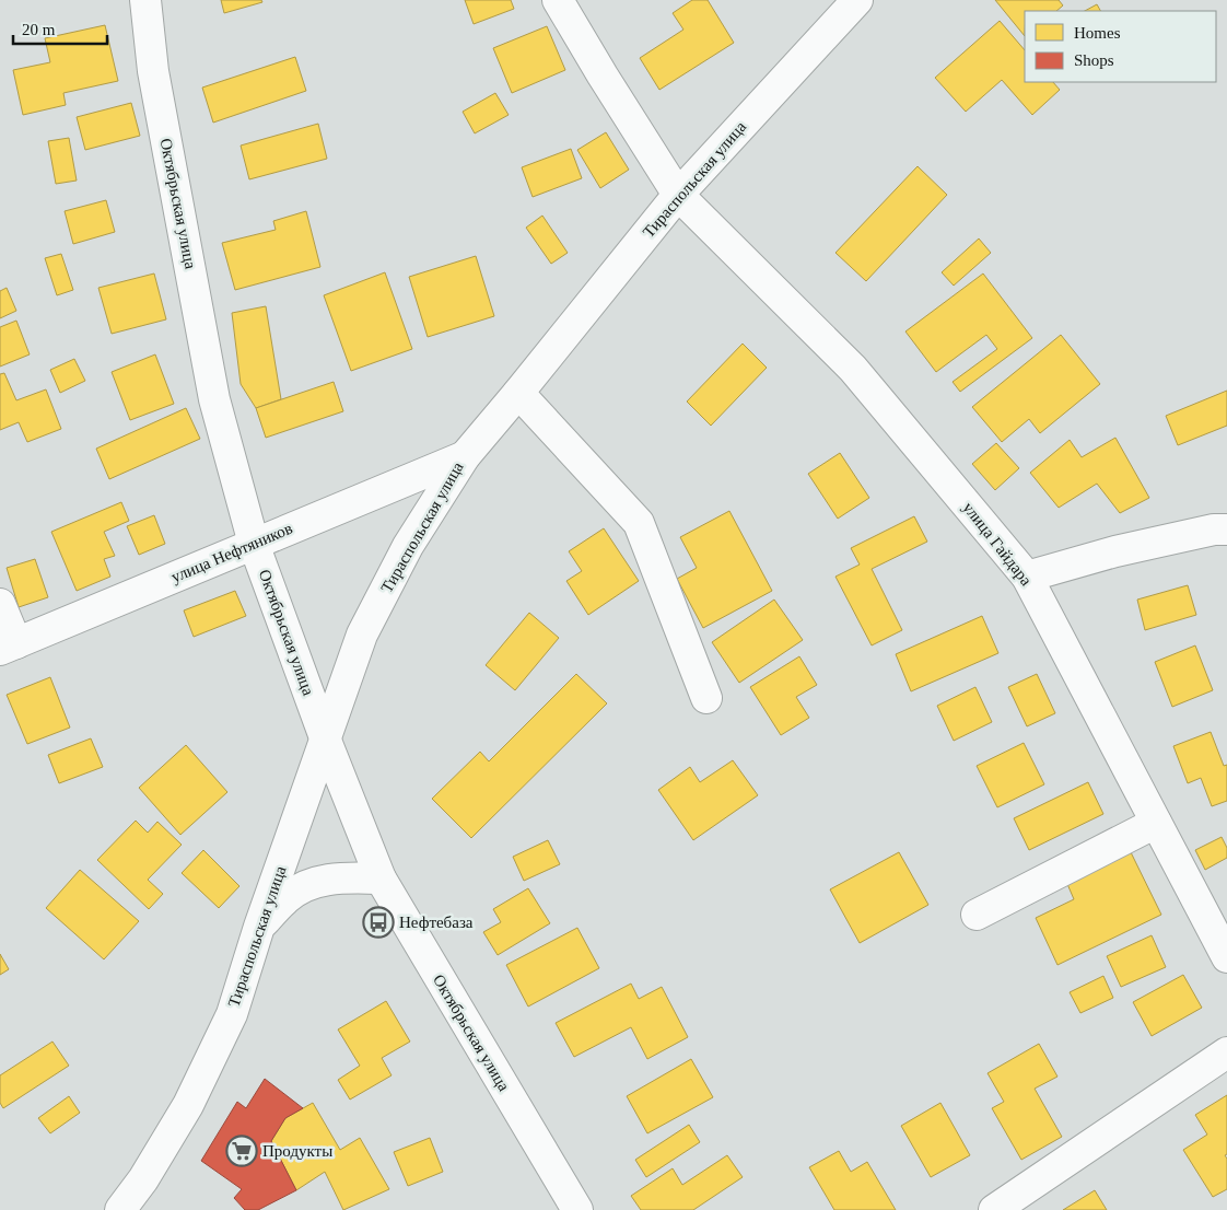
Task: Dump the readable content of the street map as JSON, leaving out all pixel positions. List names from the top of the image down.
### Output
{
  "streets": {
    "street": [
      "Тираспольская улица",
      "Октябрьская улица",
      "улица Гайдара",
      "улица Нефтяников"
    ]
  },
  "crossings": [
    ["Тираспольская улица", "Октябрьская улица"],
    ["Тираспольская улица", "улица Гайдара"],
    ["Тираспольская улица", "улица Нефтяников"],
    ["Октябрьская улица", "улица Нефтяников"]
  ],
  "places": {
    "bus stop": ["Нефтебаза"],
    "supermarket": ["Продукты"]
  },
  "legend": ["Homes", "Shops"],
  "scale_bar": "20 m"
}
